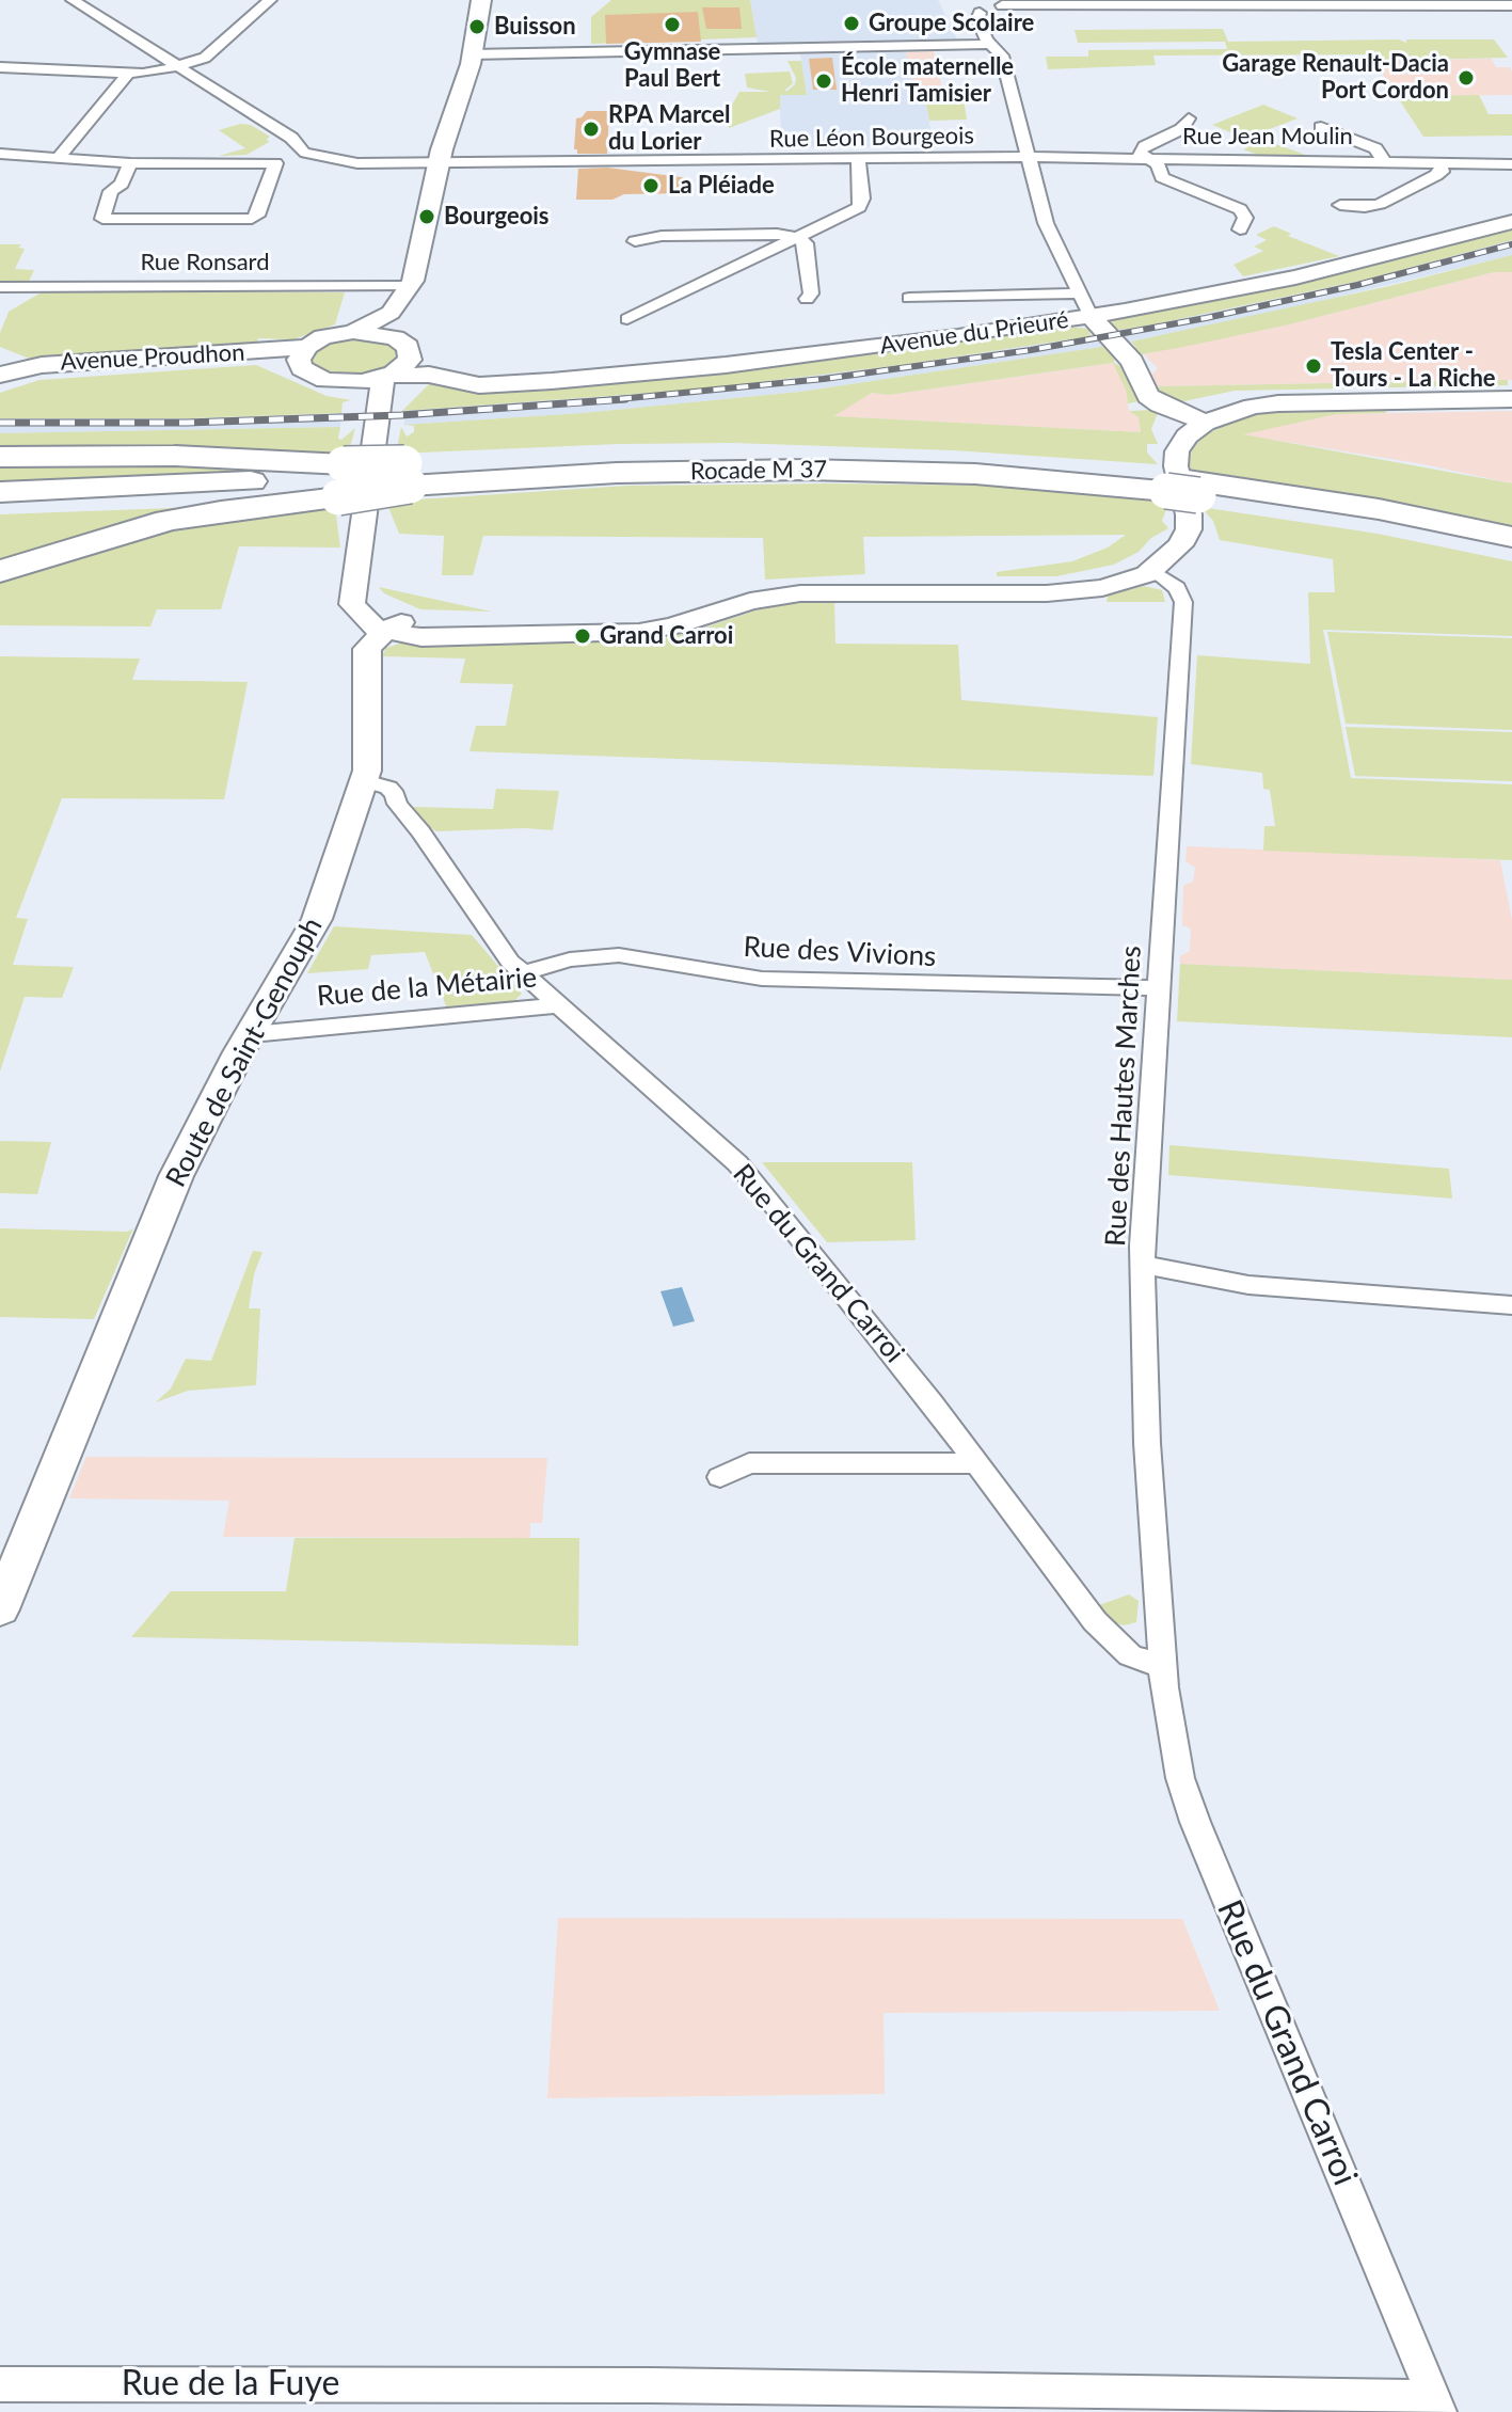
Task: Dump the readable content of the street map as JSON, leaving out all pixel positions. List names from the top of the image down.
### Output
{
  "streets": {
    "highway": ["Rocade M 37"],
    "street": [
      "Rue Jean Moulin",
      "Rue Léon Bourgeois",
      "Rue Ronsard",
      "Avenue du Prieuré",
      "Avenue Proudhon",
      "Rue des Vivions",
      "Rue de la Métairie",
      "Route de Saint-Genouph",
      "Rue des Hautes Marches",
      "Rue du Grand Carroi",
      "Rue de la Fuye"
    ]
  },
  "crossings": [
    ["Rue Jean Moulin", "Rue Léon Bourgeois"],
    ["Rue des Vivions", "Rue des Hautes Marches"],
    ["Rue des Vivions", "Rue du Grand Carroi"],
    ["Rue de la Métairie", "Route de Saint-Genouph"],
    ["Rue de la Métairie", "Rue du Grand Carroi"],
    ["Route de Saint-Genouph", "Rue du Grand Carroi"],
    ["Rue des Hautes Marches", "Rue du Grand Carroi"],
    ["Rue du Grand Carroi", "Rue de la Fuye"]
  ],
  "places": [
    "Groupe Scolaire",
    "Gymnase Paul Bert",
    "Buisson",
    "Garage Renault-Dacia Port Cordon",
    "École maternelle Henri Tamisier",
    "RPA Marcel du Lorier",
    "La Pléiade",
    "Bourgeois",
    "Tesla Center - Tours - La Riche",
    "Grand Carroi"
  ]
}
